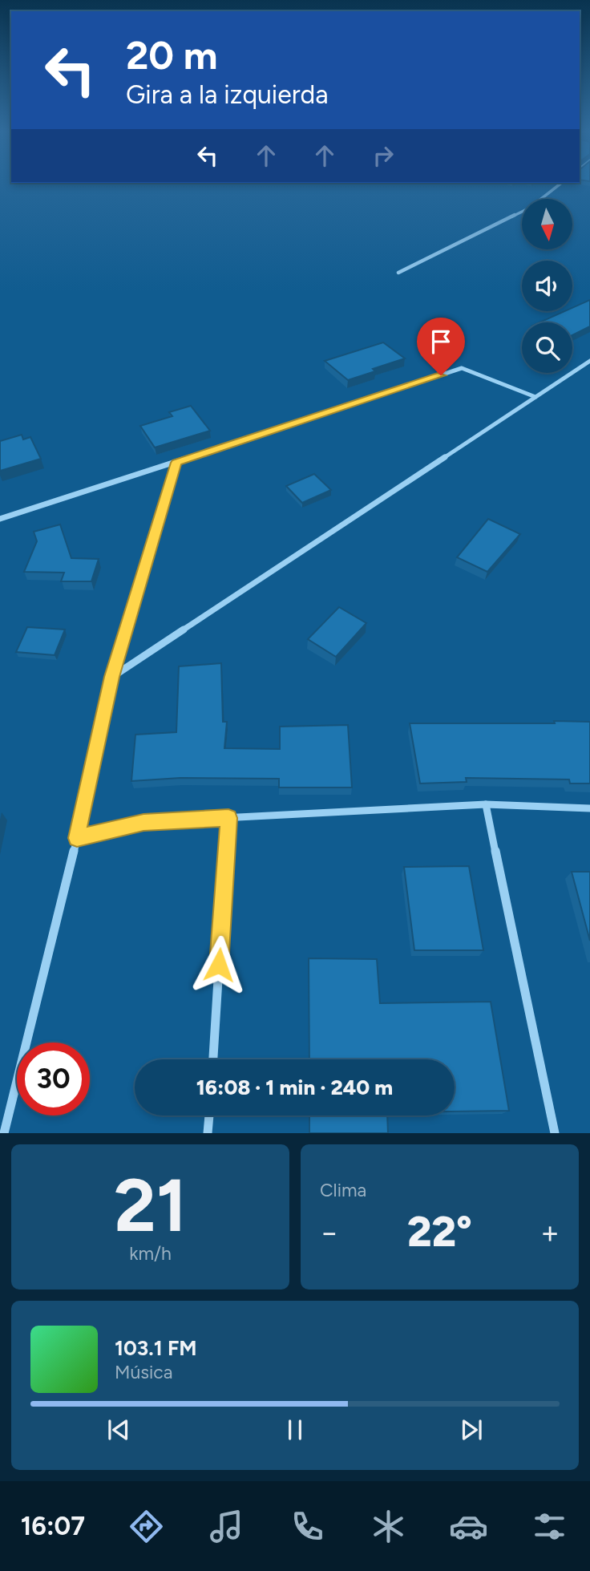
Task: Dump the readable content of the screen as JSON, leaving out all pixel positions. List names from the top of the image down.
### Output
{
  "north": "bottom",
  "page": {
    "turn": ["20 m", "Gira a la izquierda"],
    "limit": "30",
    "trip": "16:08 · 1 min · 240 m",
    "tile": [
      ["21", "km/h"],
      "Clima"
    ],
    "heat": ["−", "22°", "+"],
    "song": ["103.1 FM", "Música"],
    "tabs": "16:07"
  }
}
